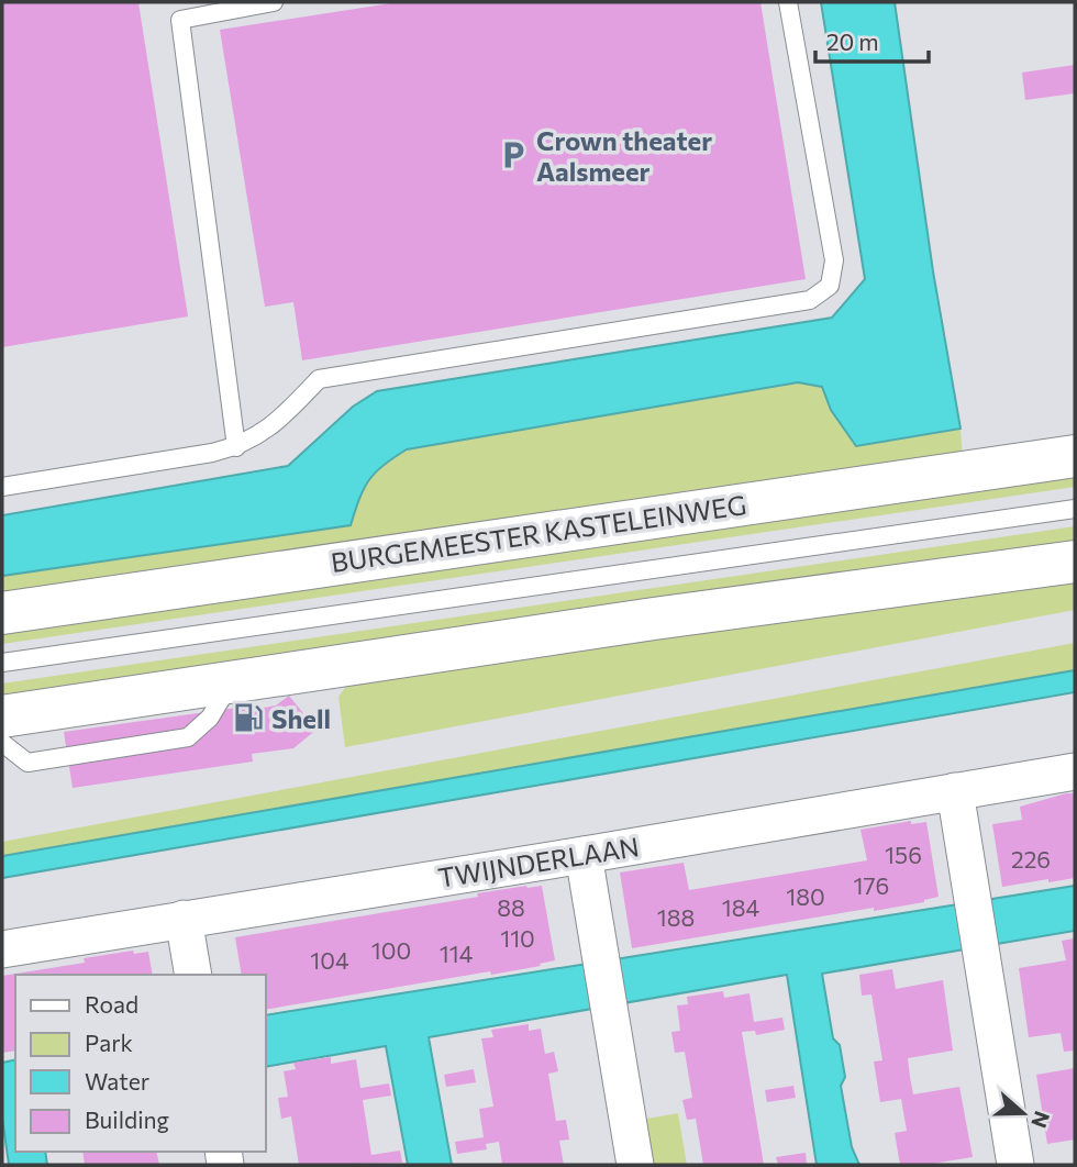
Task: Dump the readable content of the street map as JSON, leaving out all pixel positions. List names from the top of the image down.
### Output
{
  "streets": {
    "main road": ["BURGEMEESTER KASTELEINWEG"],
    "street": ["TWIJNDERLAAN"]
  },
  "places": {
    "parking": ["Crown theater Aalsmeer"],
    "fuel station": ["Shell"]
  },
  "house_numbers": [
    "156",
    "226",
    "176",
    "180",
    "88",
    "184",
    "188",
    "110",
    "100",
    "114",
    "104"
  ],
  "legend": [
    "Road",
    "Park",
    "Water",
    "Building"
  ],
  "scale_bar": "20 m",
  "north": "right"
}
